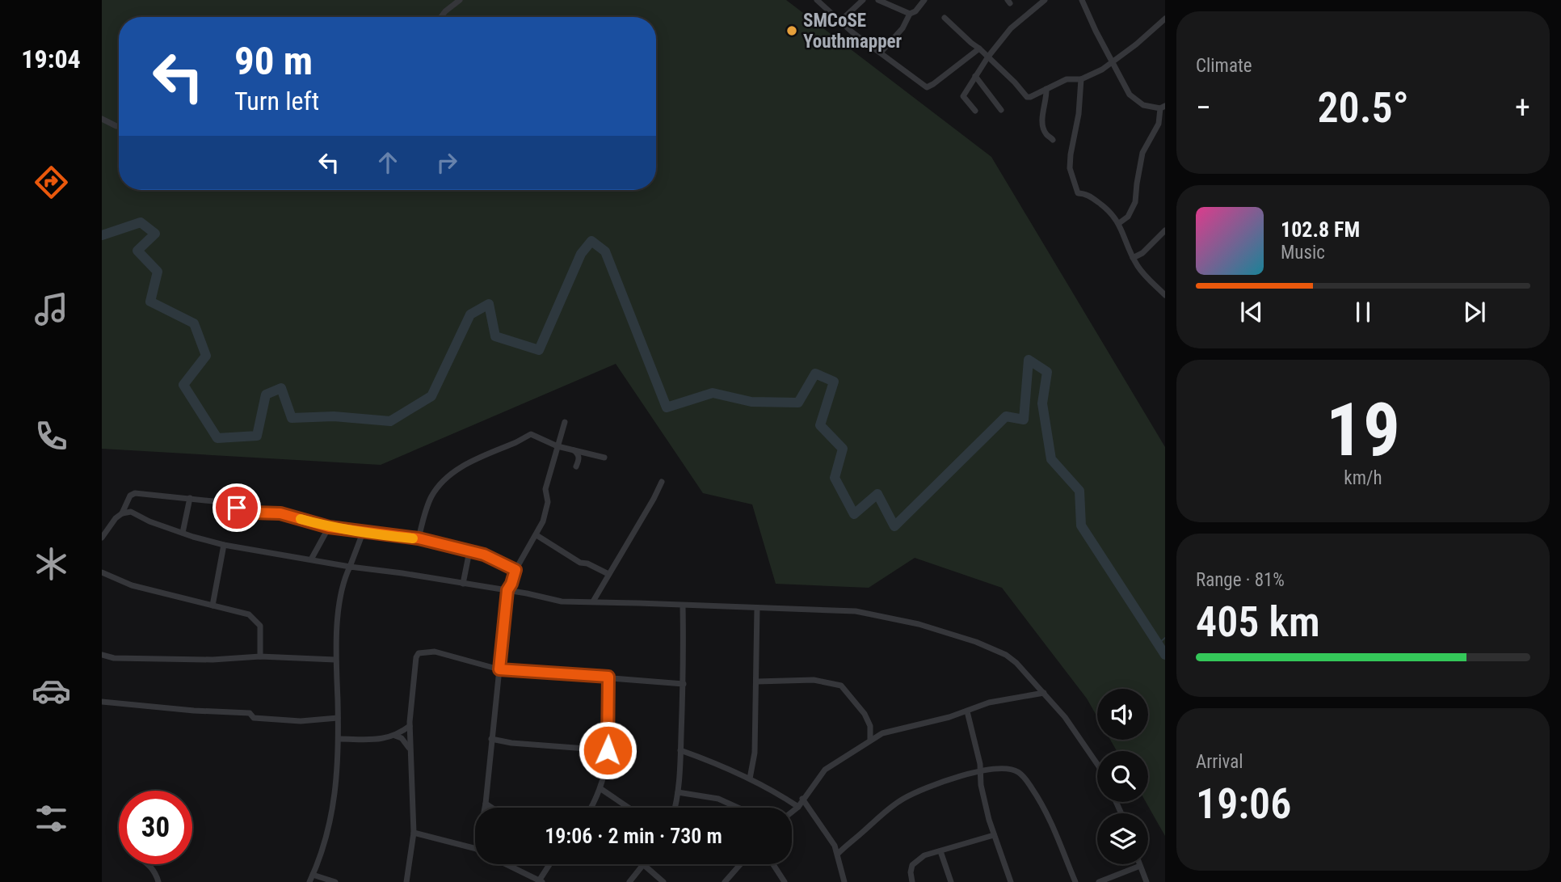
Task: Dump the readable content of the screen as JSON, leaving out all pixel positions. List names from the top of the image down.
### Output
{
  "places": ["SMCoSE Youthmapper"],
  "page": {
    "tabs": "19:04",
    "tile": [
      "Climate",
      ["19", "km/h"],
      ["Range · 81%", "405 km"],
      ["Arrival", "19:06"]
    ],
    "turn": ["90 m", "Turn left"],
    "heat": ["−", "20.5°", "+"],
    "song": ["102.8 FM", "Music"],
    "limit": "30",
    "trip": "19:06 · 2 min · 730 m"
  }
}
